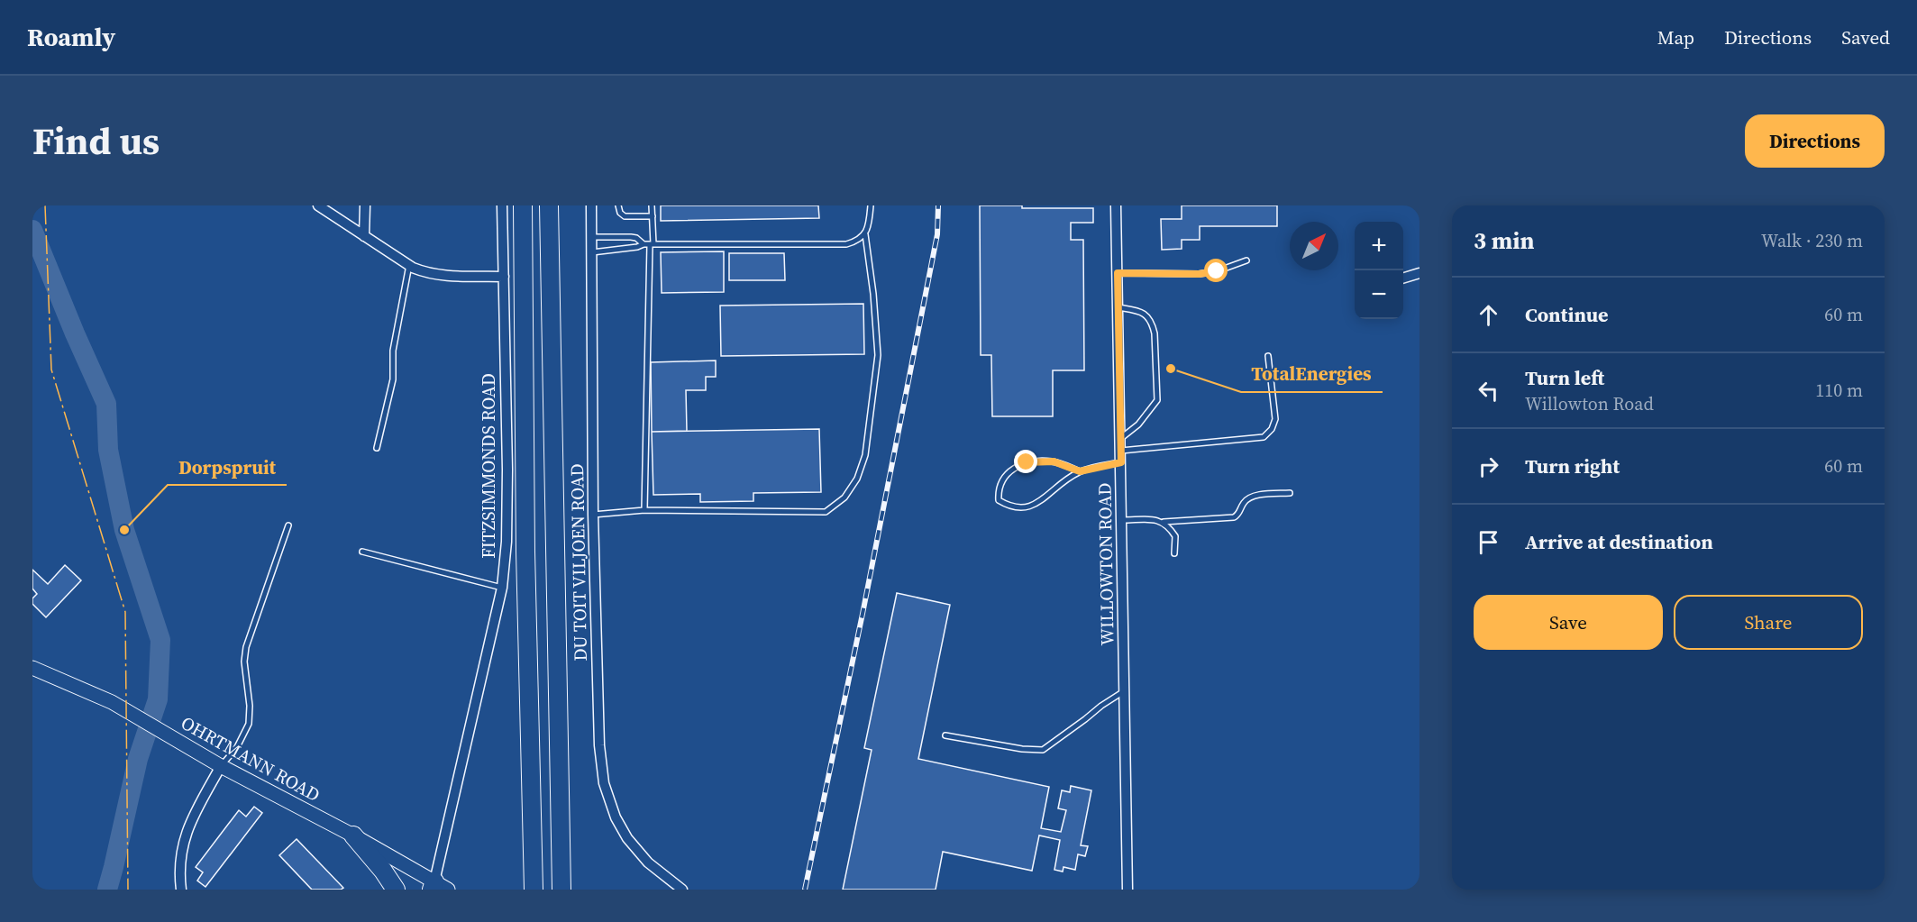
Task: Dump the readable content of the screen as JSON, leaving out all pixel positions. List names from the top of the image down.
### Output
{
  "streets": {
    "main road": ["OHRTMANN ROAD"],
    "street": ["FITZSIMMONDS ROAD", "DU TOIT VILJOEN ROAD", "WILLOWTON ROAD"]
  },
  "crossings": [
    ["FITZSIMMONDS ROAD", "OHRTMANN ROAD"]
  ],
  "places": ["TotalEnergies", "Dorpspruit"],
  "north": "top right",
  "page": {
    "header": "Roamly",
    "nav": ["Map", "Directions", "Saved"],
    "title": "Find us",
    "buttons": [
      "Directions",
      ["Save", "Share"]
    ],
    "heading": ["3 min", "Walk · 230 m"],
    "map_buttons": ["+", "−"],
    "list": [
      ["Continue", "60 m"],
      ["Turn left", "Willowton Road", "110 m"],
      ["Turn right", "60 m"],
      "Arrive at destination"
    ]
  }
}
